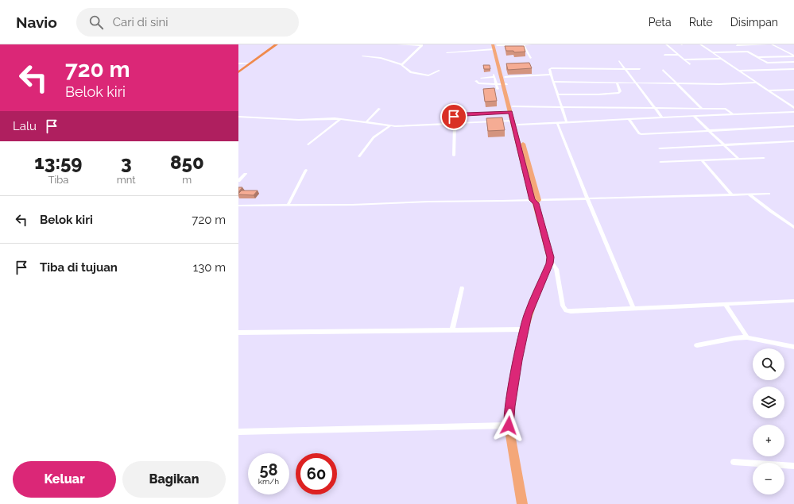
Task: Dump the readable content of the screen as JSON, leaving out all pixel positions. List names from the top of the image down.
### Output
{
  "page": {
    "header": "Navio",
    "search": "Cari di sini",
    "nav": ["Peta", "Rute", "Disimpan"],
    "turn": ["720 m", "Belok kiri"],
    "then": "Lalu",
    "eta": [
      "13:59",
      "Tiba",
      "3",
      "mnt",
      "850",
      "m"
    ],
    "list": [
      {
        "name": "Belok kiri",
        "value": "720 m"
      },
      {
        "name": "Tiba di tujuan",
        "value": "130 m"
      }
    ],
    "map_buttons": ["+", "−"],
    "speed": "58 km/h",
    "limit": "60",
    "buttons": ["Keluar", "Bagikan"]
  }
}
